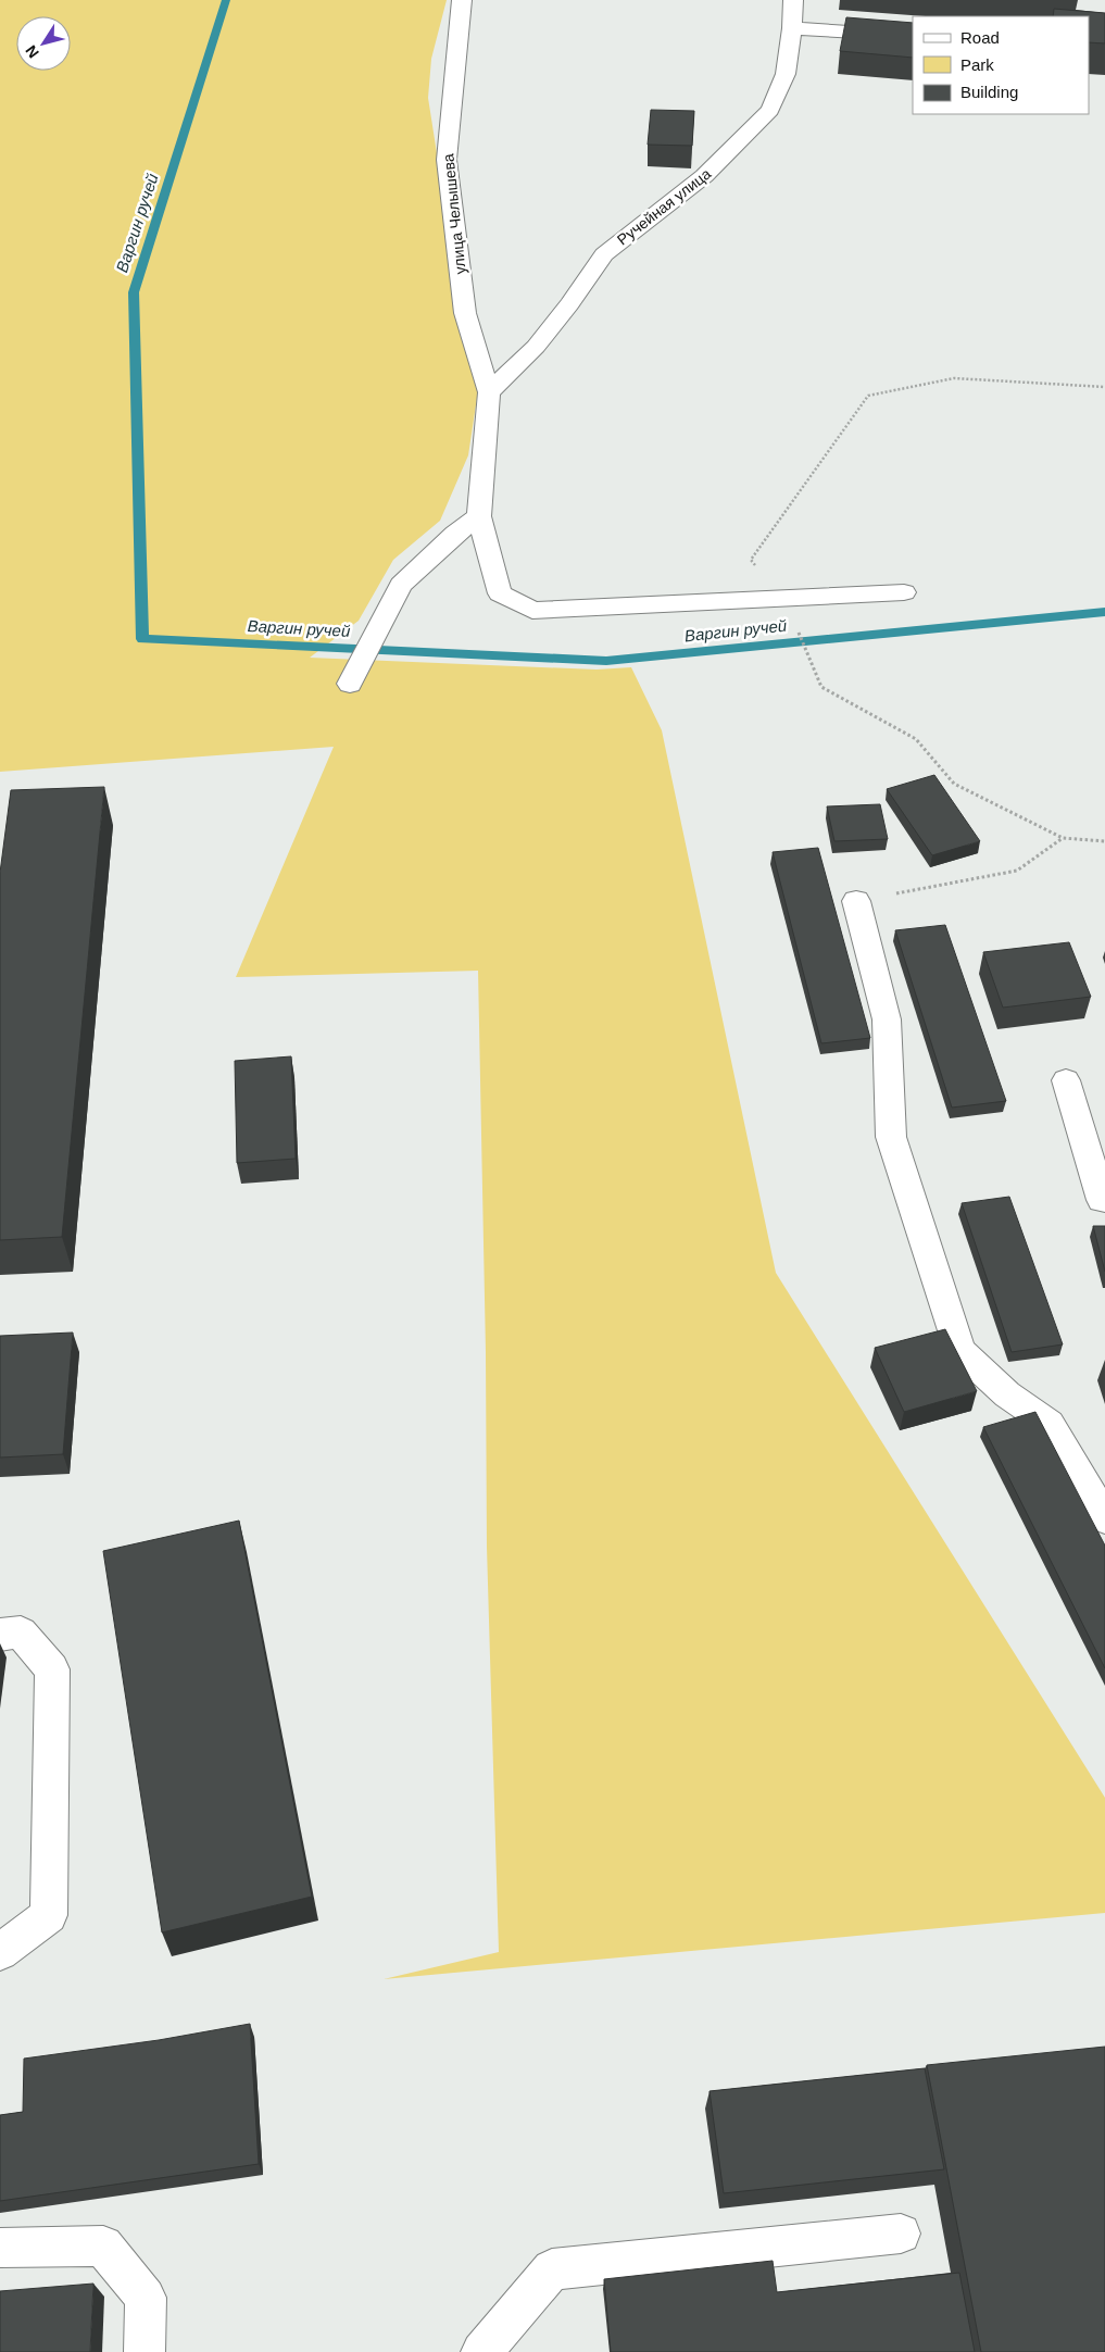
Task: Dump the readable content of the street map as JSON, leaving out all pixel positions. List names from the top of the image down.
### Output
{
  "streets": {
    "street": ["Ручейная улица", "улица Челышева"]
  },
  "crossings": [
    ["Ручейная улица", "улица Челышева"]
  ],
  "water": ["Варгин ручей"],
  "legend": ["Road", "Park", "Building"],
  "north": "bottom left"
}
